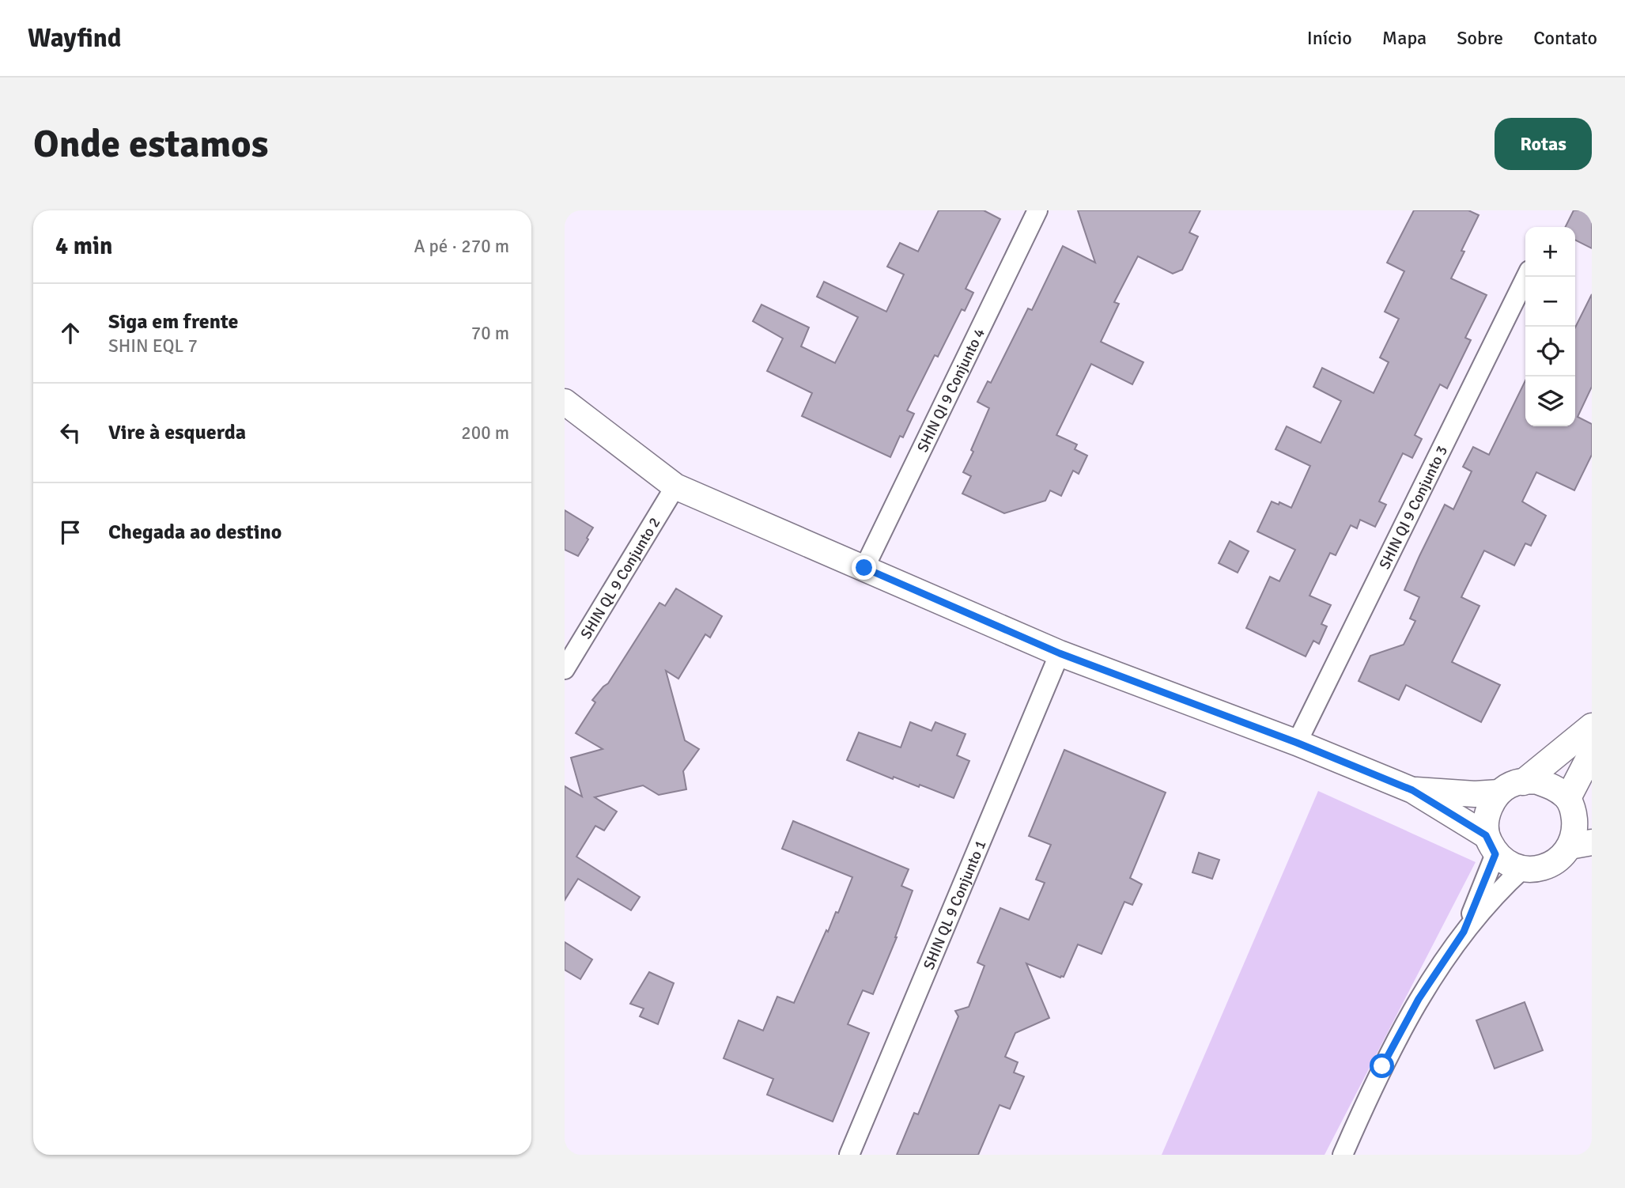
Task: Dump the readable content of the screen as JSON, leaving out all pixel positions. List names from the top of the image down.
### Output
{
  "streets": {
    "street": [
      "SHIN QI 9 Conjunto 4",
      "SHIN QI 9 Conjunto 3",
      "SHIN QL 9 Conjunto 2",
      "SHIN QL 9 Conjunto 1"
    ]
  },
  "page": {
    "header": "Wayfind",
    "nav": [
      "Início",
      "Mapa",
      "Sobre",
      "Contato"
    ],
    "buttons": "Rotas",
    "title": "Onde estamos",
    "heading": ["4 min", "A pé · 270 m"],
    "map_buttons": ["+", "−"],
    "list": [
      ["Siga em frente", "SHIN EQL 7", "70 m"],
      ["Vire à esquerda", "200 m"],
      "Chegada ao destino"
    ]
  }
}
